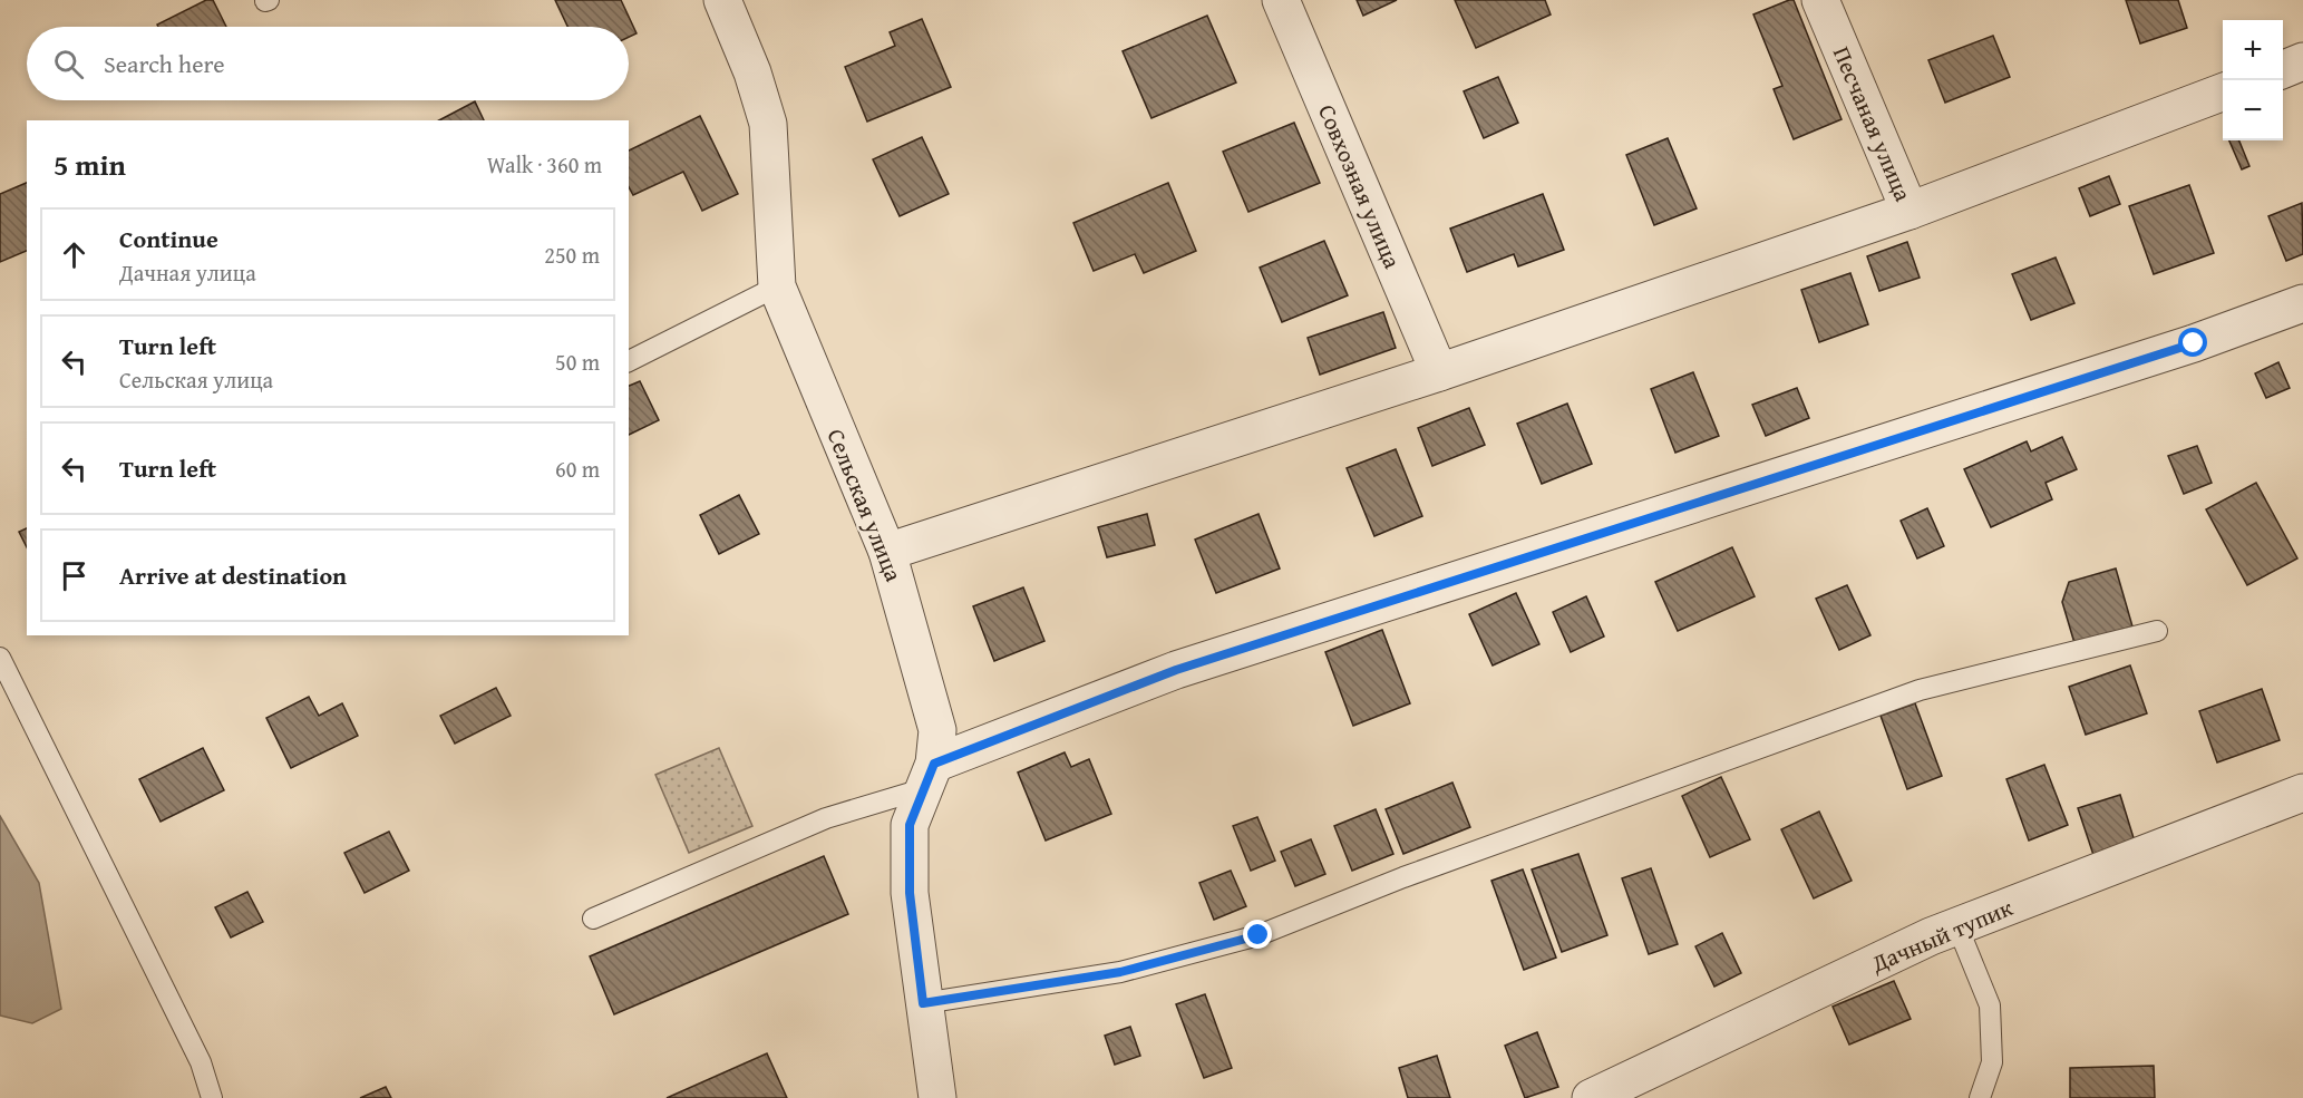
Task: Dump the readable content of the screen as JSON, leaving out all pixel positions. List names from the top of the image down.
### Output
{
  "streets": {
    "street": [
      "Песчаная улица",
      "Совхозная улица",
      "Сельская улица",
      "Дачный тупик"
    ]
  },
  "page": {
    "map_buttons": ["+", "−"],
    "search": "Search here",
    "heading": ["5 min", "Walk · 360 m"],
    "list": [
      ["Continue", "Дачная улица", "250 m"],
      ["Turn left", "Сельская улица", "50 m"],
      ["Turn left", "60 m"],
      "Arrive at destination"
    ]
  }
}
